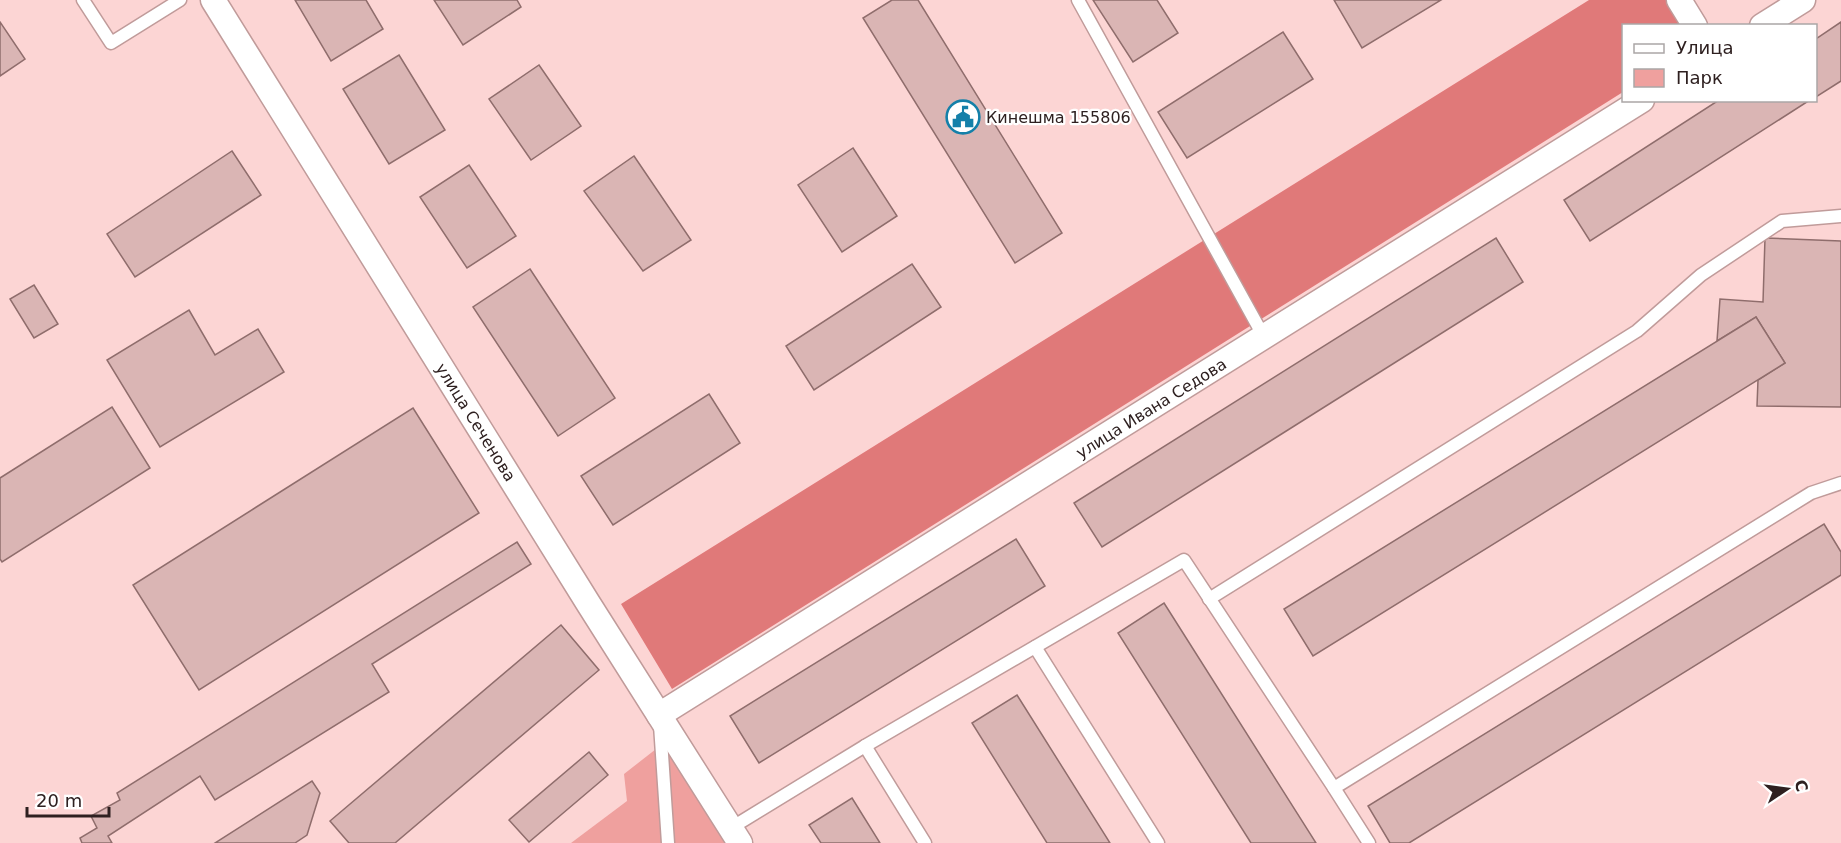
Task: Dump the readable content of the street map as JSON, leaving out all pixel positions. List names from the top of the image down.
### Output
{
  "streets": {
    "street": ["улица Ивана Седова", "улица Сеченова"]
  },
  "crossings": [
    ["улица Ивана Седова", "улица Сеченова"]
  ],
  "places": {
    "public building": ["Кинешма 155806"]
  },
  "legend": ["Улица", "Парк"],
  "scale_bar": "20 m",
  "north": "right"
}
